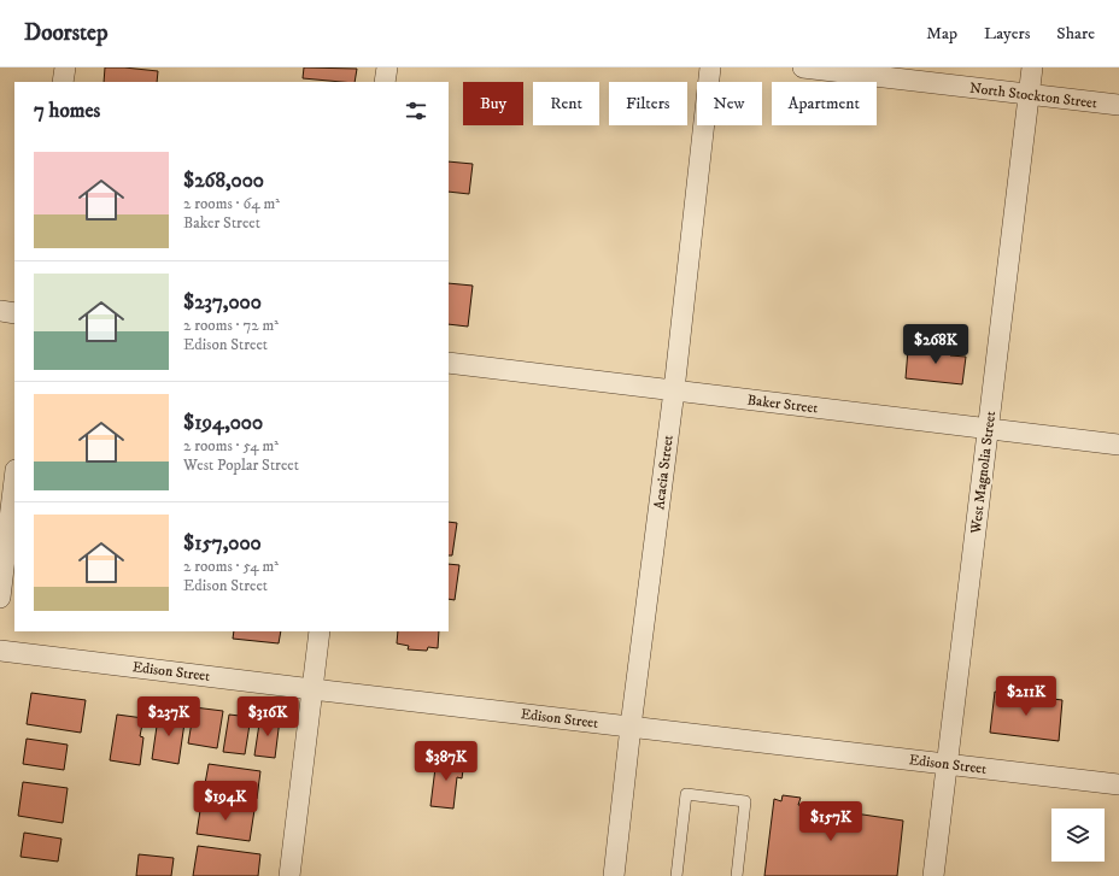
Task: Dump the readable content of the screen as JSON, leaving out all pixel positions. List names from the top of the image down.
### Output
{
  "streets": {
    "street": [
      "North Stockton Street",
      "Baker Street",
      "Acacia Street",
      "West Magnolia Street",
      "Edison Street"
    ]
  },
  "crossings": [
    ["North Stockton Street", "West Magnolia Street"],
    ["Baker Street", "Acacia Street"],
    ["Baker Street", "West Magnolia Street"],
    ["Acacia Street", "Edison Street"],
    ["West Magnolia Street", "Edison Street"]
  ],
  "page": {
    "header": "Doorstep",
    "nav": ["Map", "Layers", "Share"],
    "chip": [
      "Buy",
      "Rent",
      "Filters",
      "New",
      "Apartment"
    ],
    "heading": "7 homes",
    "list": [
      {
        "name": "$268,000",
        "note": "2 rooms · 64 m² · Baker Street"
      },
      {
        "name": "$237,000",
        "note": "2 rooms · 72 m² · Edison Street"
      },
      {
        "name": "$194,000",
        "note": "2 rooms · 54 m² · West Poplar Street"
      },
      {
        "name": "$157,000",
        "note": "2 rooms · 54 m² · Edison Street"
      }
    ],
    "price": [
      "$268K",
      "$211K",
      "$237K",
      "$316K",
      "$387K",
      "$194K",
      "$157K"
    ]
  }
}
